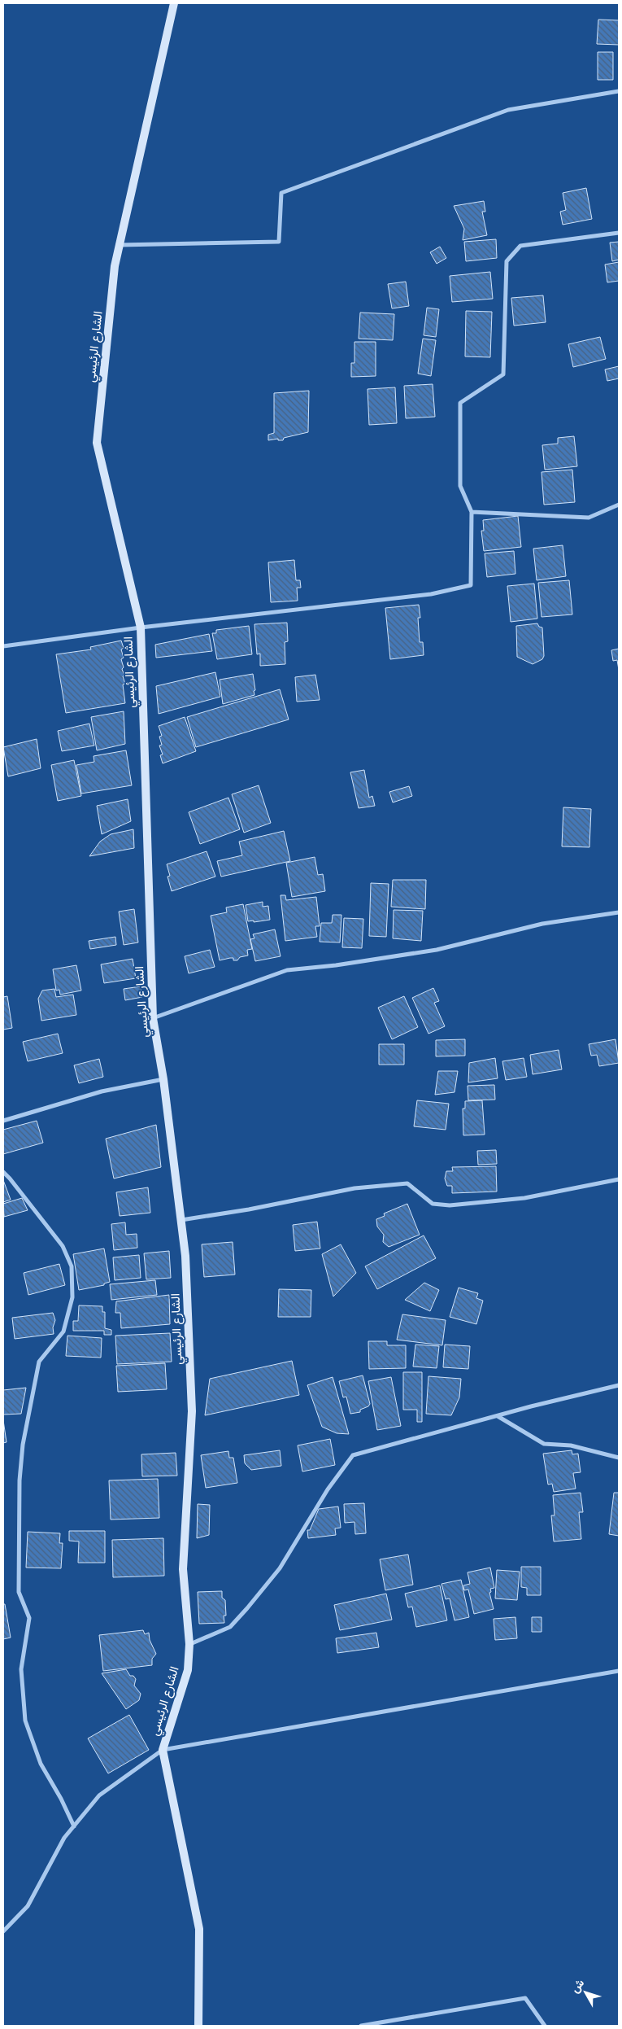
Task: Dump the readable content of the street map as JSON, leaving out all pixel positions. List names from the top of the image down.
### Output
{
  "streets": {
    "street": ["الشارع الرئيسي"]
  },
  "north": "top left"
}
